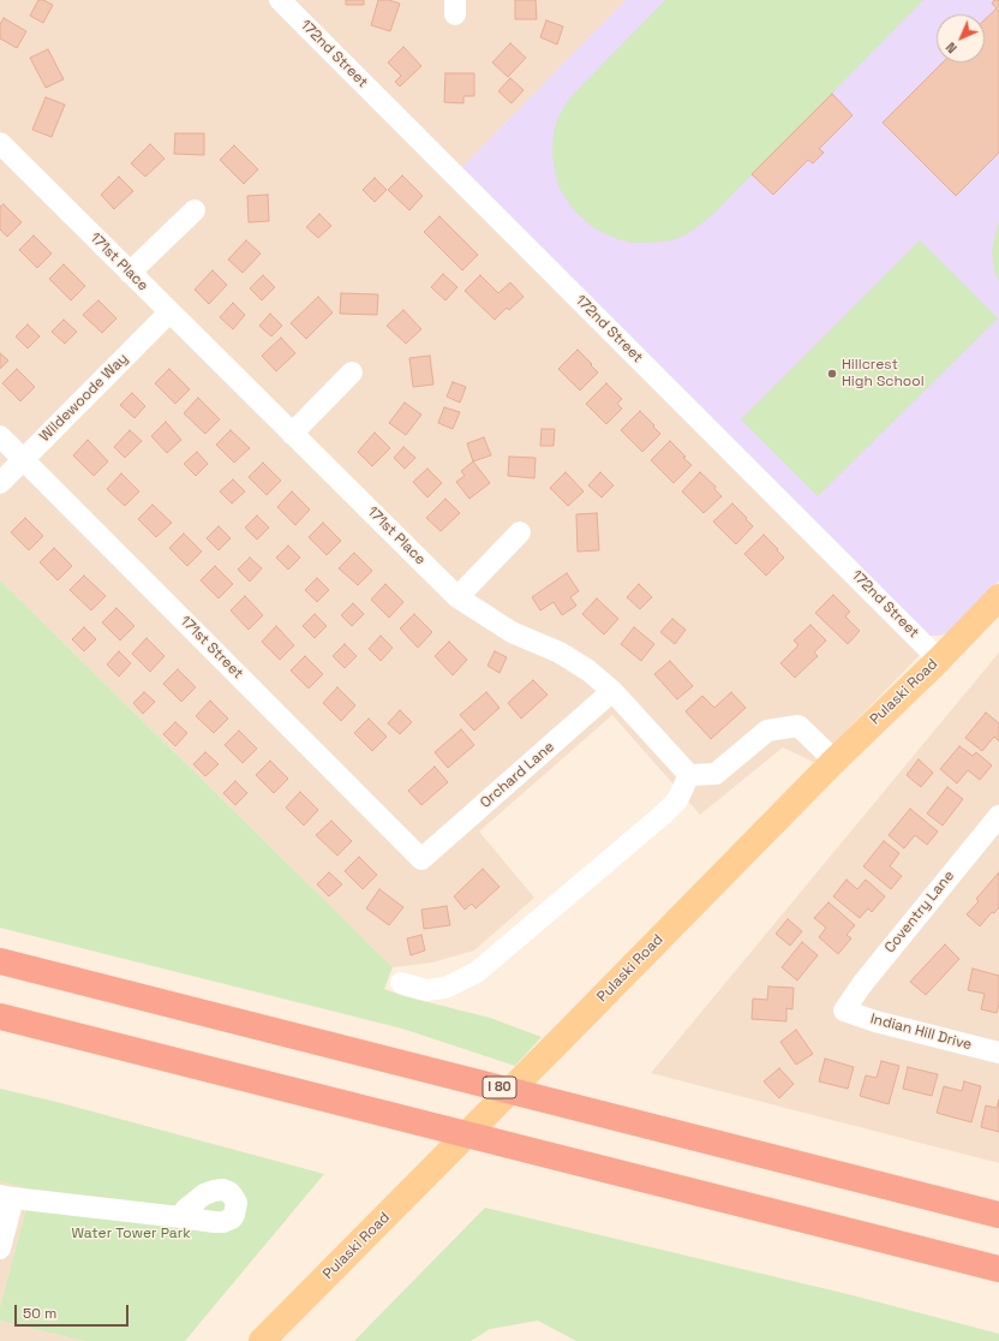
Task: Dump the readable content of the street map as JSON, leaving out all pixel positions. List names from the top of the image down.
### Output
{
  "streets": {
    "highway": ["I 80"],
    "main road": ["Pulaski Road"],
    "street": [
      "172nd Street",
      "171st Place",
      "Wildewoode Way",
      "171st Street",
      "Orchard Lane",
      "Coventry Lane",
      "Indian Hill Drive"
    ]
  },
  "crossings": [
    ["172nd Street", "Pulaski Road"],
    ["171st Place", "Wildewoode Way"],
    ["171st Place", "Orchard Lane"],
    ["Wildewoode Way", "171st Street"],
    ["171st Street", "Orchard Lane"],
    ["Coventry Lane", "Indian Hill Drive"]
  ],
  "parks": ["Water Tower Park"],
  "places": ["Hillcrest High School"],
  "scale_bar": "50 m",
  "north": "bottom left"
}
